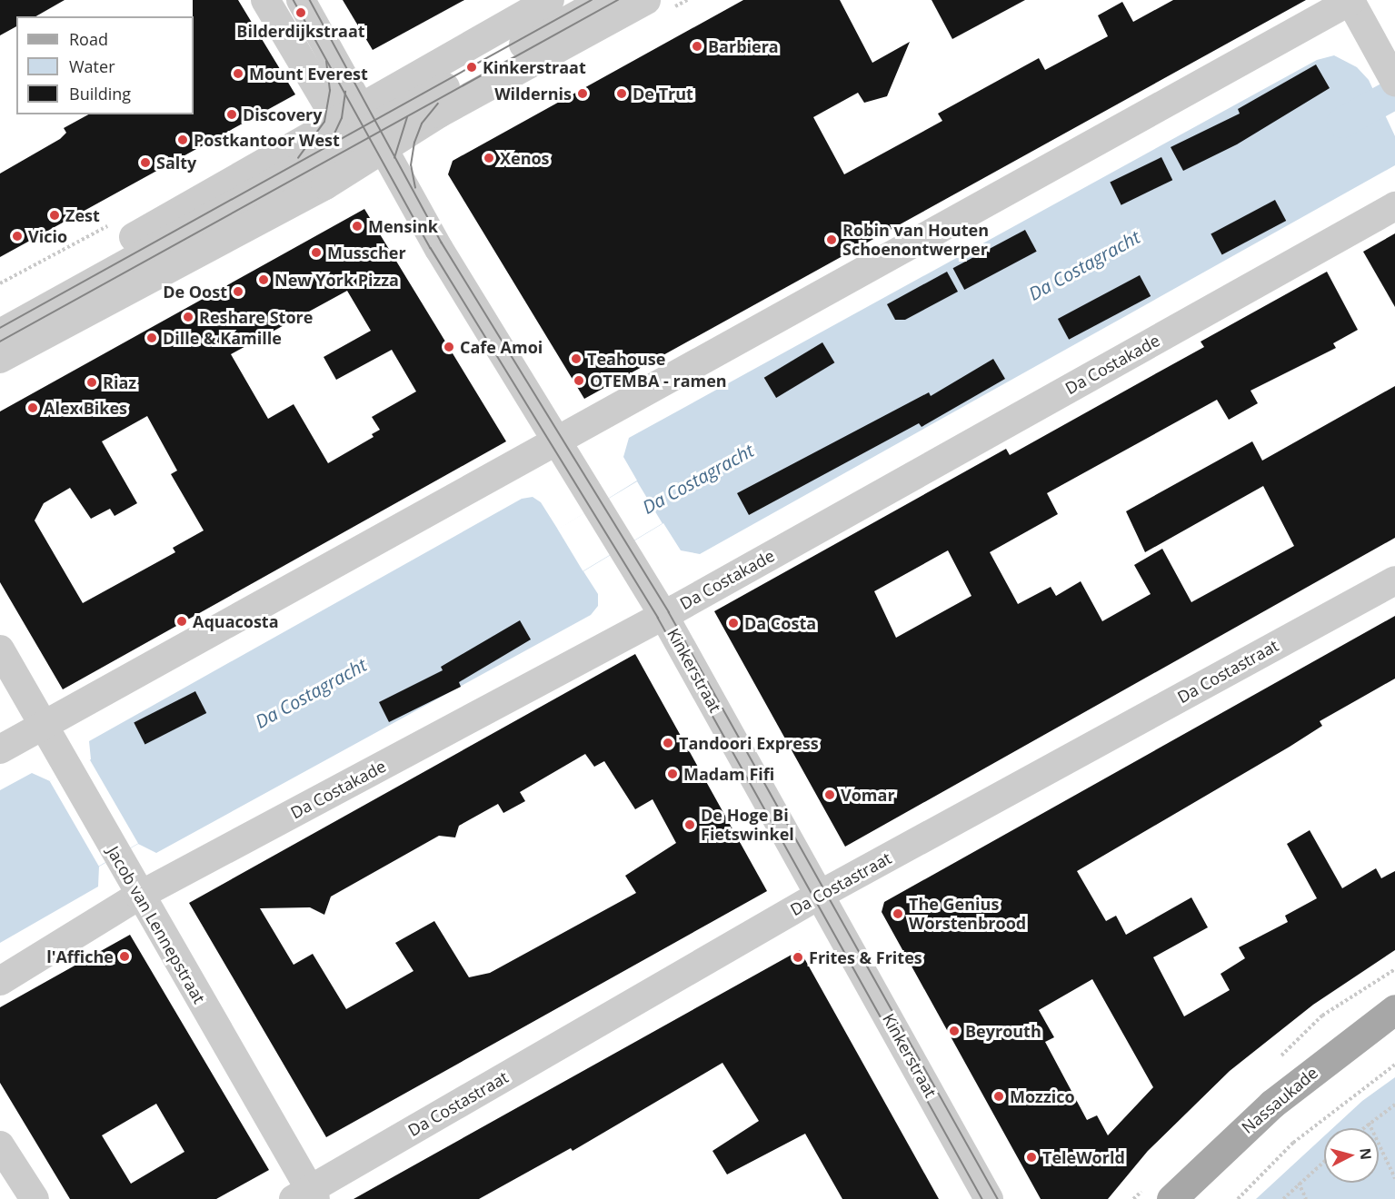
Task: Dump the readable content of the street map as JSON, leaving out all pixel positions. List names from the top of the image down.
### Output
{
  "streets": {
    "main road": ["Nassaukade"],
    "street": [
      "Da Costakade",
      "Kinkerstraat",
      "Da Costastraat",
      "Jacob van Lennepstraat"
    ]
  },
  "crossings": [
    ["Da Costakade", "Kinkerstraat"],
    ["Da Costakade", "Jacob van Lennepstraat"],
    ["Kinkerstraat", "Da Costastraat"],
    ["Da Costastraat", "Jacob van Lennepstraat"]
  ],
  "water": ["Da Costagracht"],
  "places": [
    "Bilderdijkstraat",
    "Barbiera",
    "Kinkerstraat",
    "Mount Everest",
    "Wildernis",
    "De Trut",
    "Discovery",
    "Postkantoor West",
    "Xenos",
    "Salty",
    "Zest",
    "Mensink",
    "Vicio",
    "Robin van Houten Schoenontwerper",
    "Musscher",
    "New York Pizza",
    "De Oost",
    "Reshare Store",
    "Dille & Kamille",
    "Cafe Amoi",
    "Teahouse",
    "OTEMBA - ramen",
    "Riaz",
    "Alex Bikes",
    "Aquacosta",
    "Da Costa",
    "Tandoori Express",
    "Madam Fifi",
    "Vomar",
    "De Hoge Bi Fietswinkel",
    "The Genius Worstenbrood",
    "l'Affiche",
    "Frites & Frites",
    "Beyrouth",
    "Mozzico",
    "TeleWorld"
  ],
  "legend": ["Road", "Water", "Building"],
  "north": "right"
}
